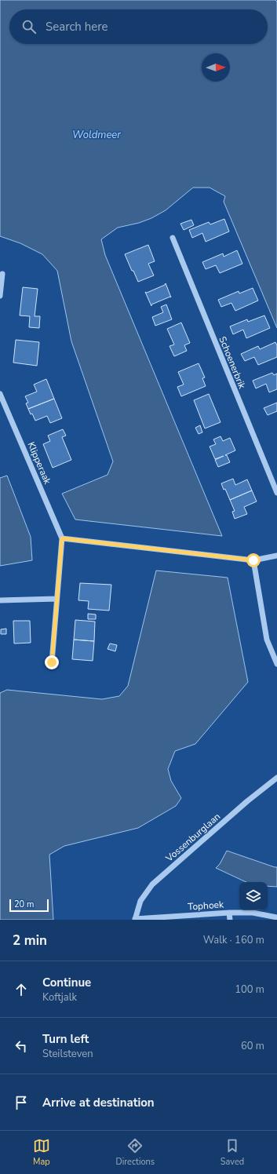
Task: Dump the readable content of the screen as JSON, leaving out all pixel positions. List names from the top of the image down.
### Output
{
  "streets": {
    "street": [
      "Schoenerbrik",
      "Klipperaak",
      "Vossenburglaan",
      "Tophoek"
    ]
  },
  "crossings": [
    ["Vossenburglaan", "Tophoek"]
  ],
  "water": ["Woldmeer"],
  "scale_bar": "20 m",
  "north": "right",
  "page": {
    "search": "Search here",
    "scale": "20 m",
    "heading": ["2 min", "Walk · 160 m"],
    "list": [
      ["Continue", "Koftjalk", "100 m"],
      ["Turn left", "Steilsteven", "60 m"],
      "Arrive at destination"
    ],
    "nav": ["Map", "Directions", "Saved"]
  }
}
